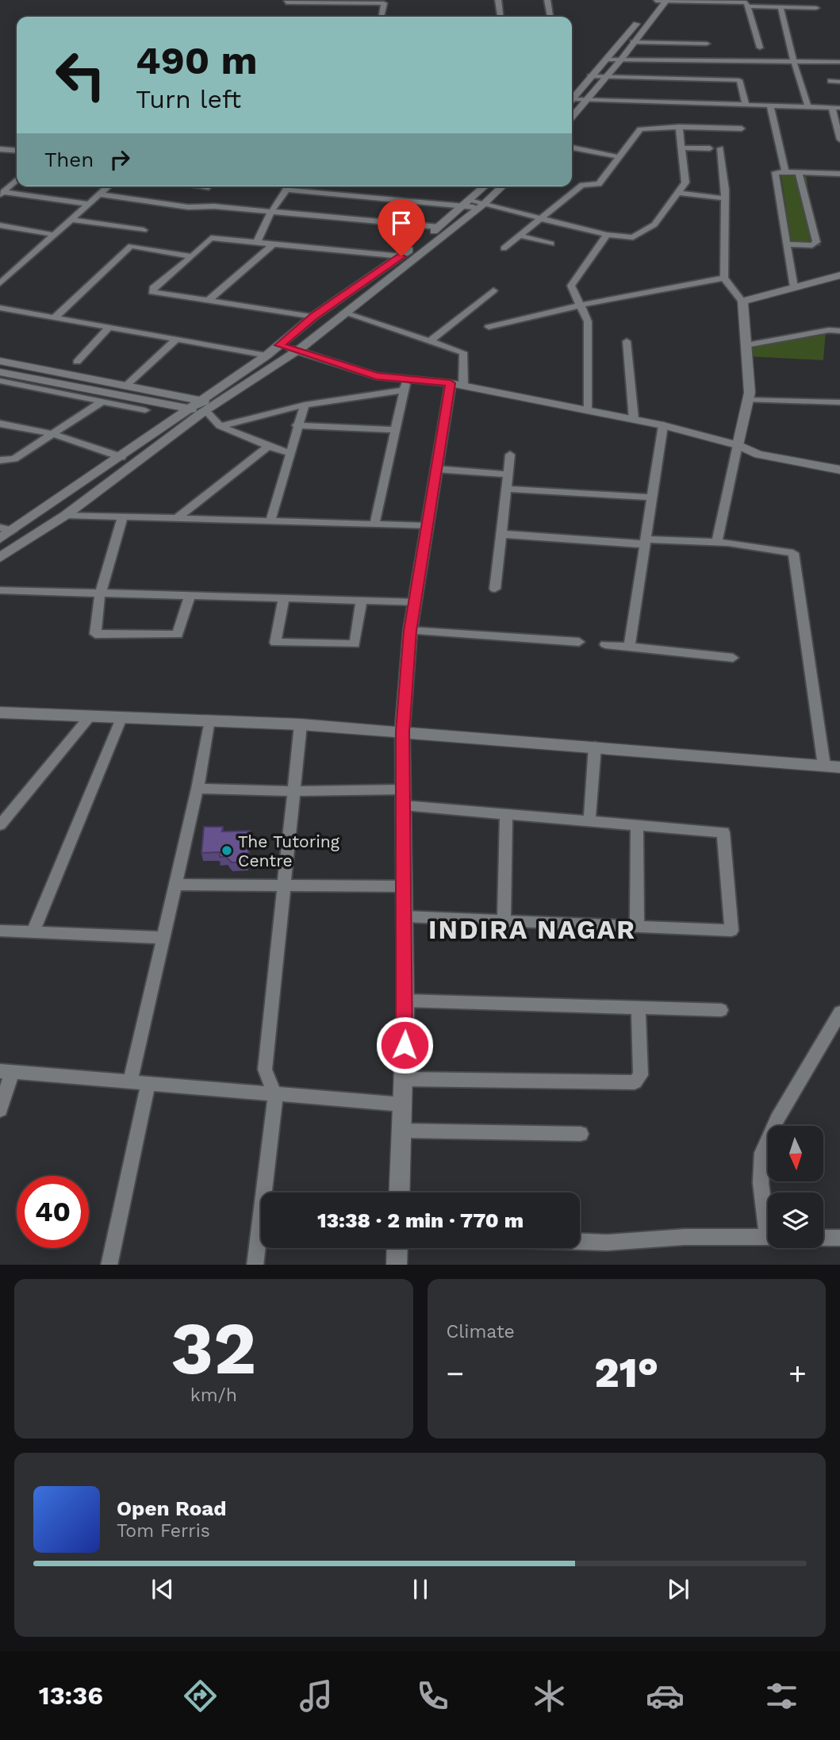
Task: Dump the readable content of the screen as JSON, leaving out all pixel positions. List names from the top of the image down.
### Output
{
  "districts": ["INDIRA NAGAR"],
  "places": ["The Tutoring Centre"],
  "north": "bottom",
  "page": {
    "turn": ["490 m", "Turn left"],
    "then": "Then",
    "limit": "40",
    "trip": "13:38 · 2 min · 770 m",
    "tile": [
      ["32", "km/h"],
      "Climate"
    ],
    "heat": ["−", "21°", "+"],
    "song": ["Open Road", "Tom Ferris"],
    "tabs": "13:36"
  }
}
